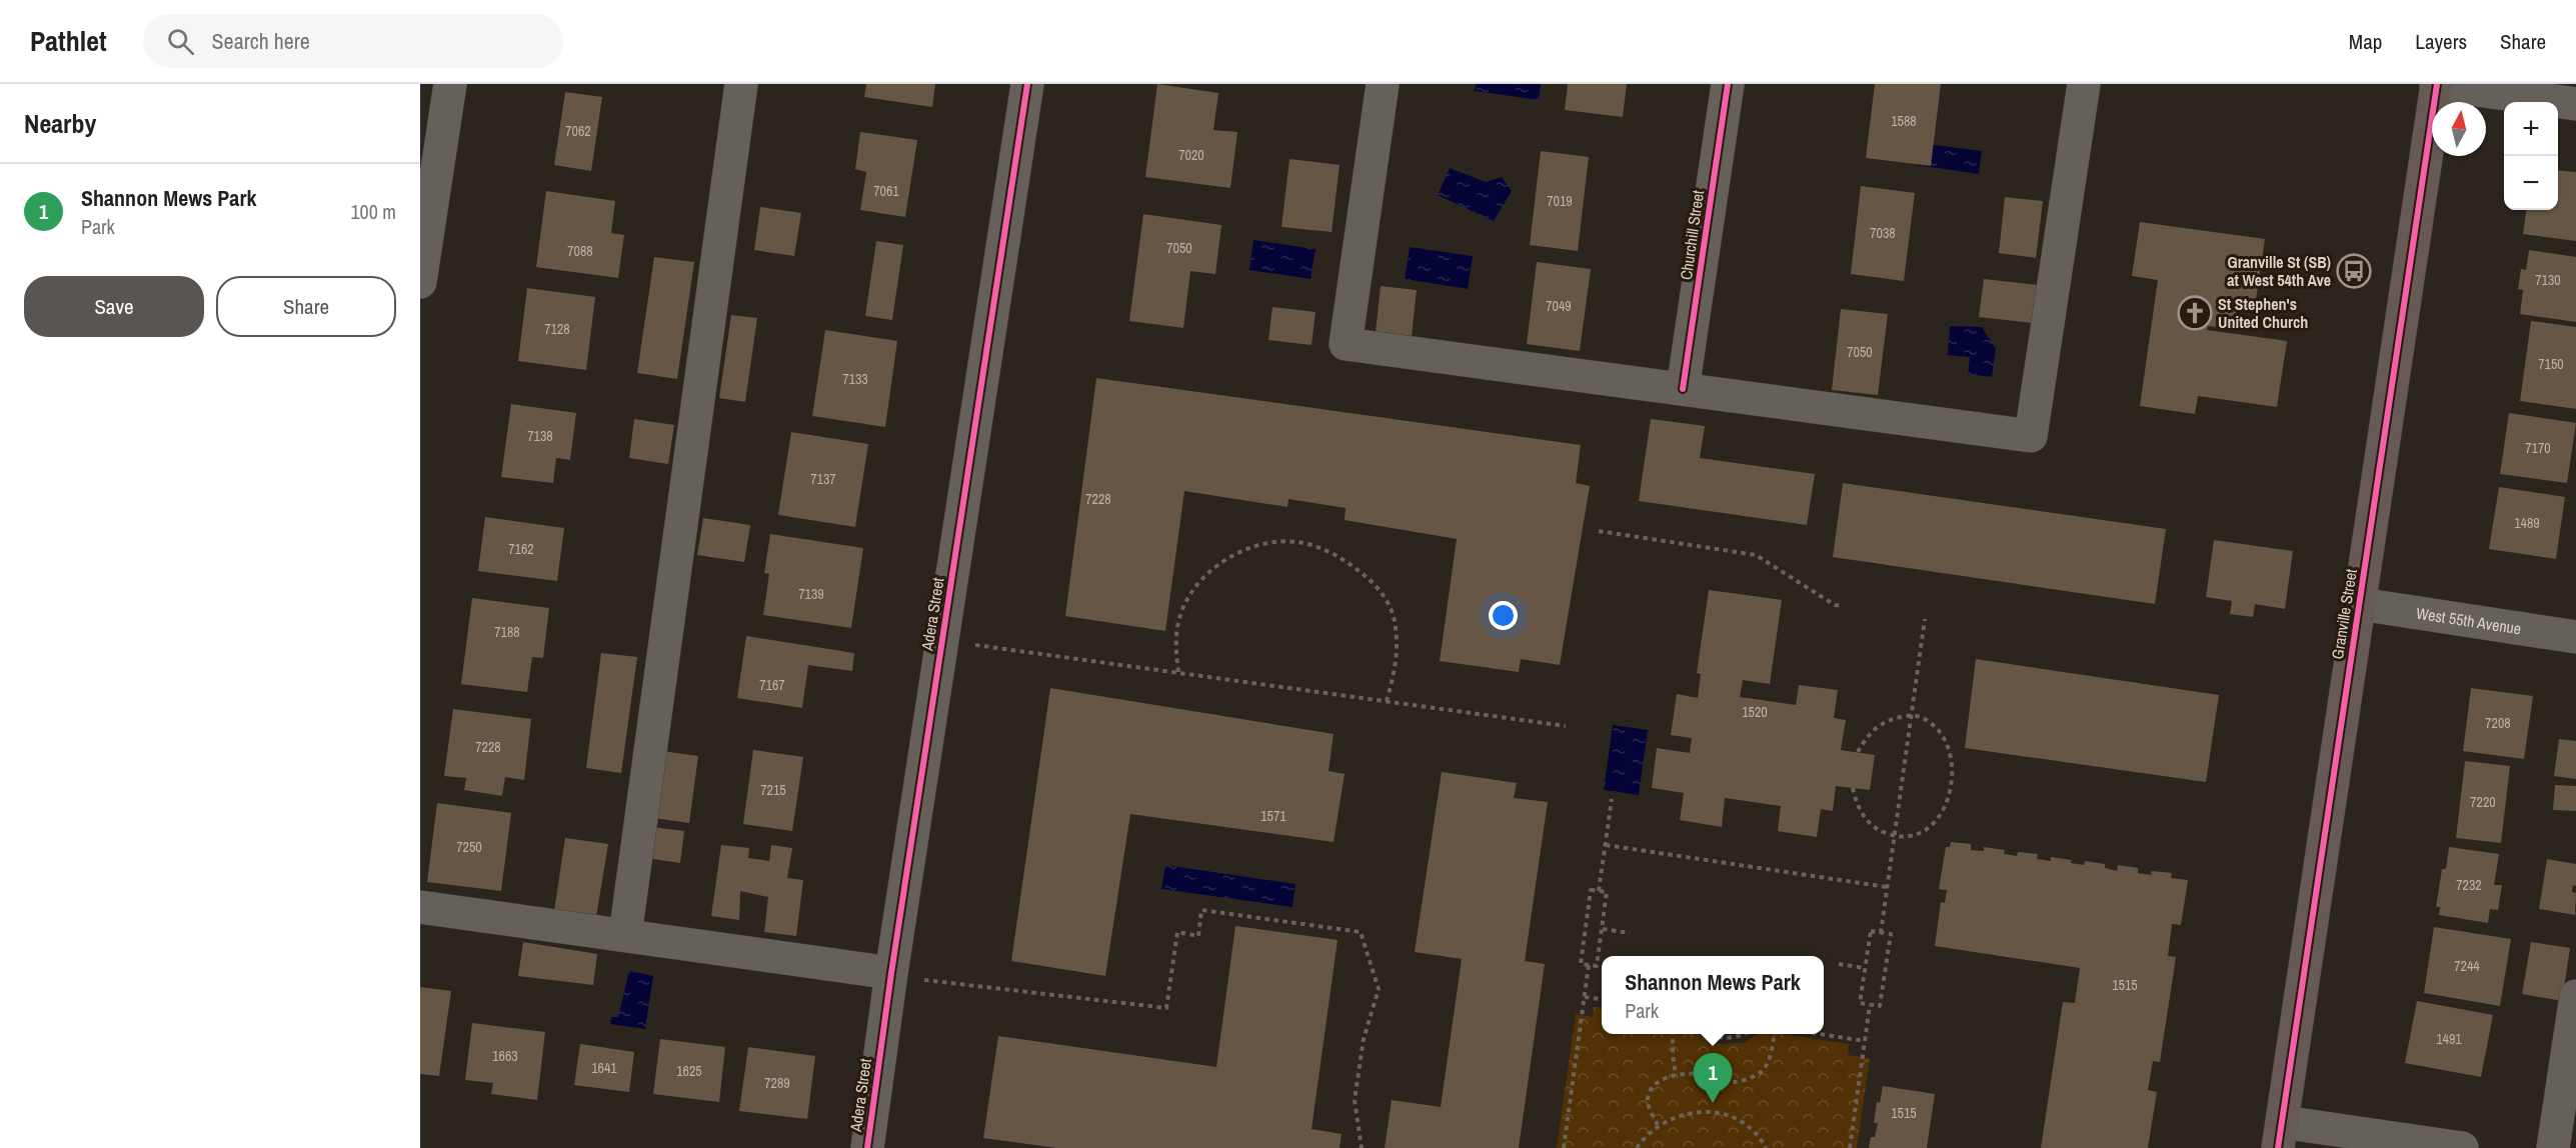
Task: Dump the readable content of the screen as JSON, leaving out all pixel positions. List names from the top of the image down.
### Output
{
  "streets": {
    "highway": ["Granville Street"],
    "street": ["Churchill Street", "Adera Street", "West 55th Avenue"]
  },
  "crossings": [
    ["Granville Street", "West 55th Avenue"]
  ],
  "places": {
    "bus stop": ["Granville St (SB) at West 54th Ave"],
    "church": ["St Stephen's United Church"]
  },
  "house_numbers": [
    "1588",
    "7062",
    "7020",
    "7061",
    "7019",
    "7038",
    "7050",
    "7088",
    "7130",
    "7049",
    "7128",
    "7050",
    "7150",
    "7133",
    "7138",
    "7170",
    "7137",
    "7228",
    "1489",
    "7162",
    "7139",
    "7188",
    "7167",
    "1520",
    "7208",
    "7228",
    "7215",
    "7220",
    "1571",
    "7250",
    "7232",
    "7244",
    "1515",
    "1491",
    "1663",
    "1641",
    "1625",
    "7289",
    "1515"
  ],
  "north": "top",
  "page": {
    "header": "Pathlet",
    "search": "Search here",
    "nav": ["Map", "Layers", "Share"],
    "heading": "Nearby",
    "map_buttons": ["+", "−"],
    "list": [
      {
        "mark": "1",
        "name": "Shannon Mews Park",
        "note": "Park",
        "value": "100 m"
      }
    ],
    "buttons": ["Save", "Share"],
    "popup": ["Shannon Mews Park", "Park"],
    "pins": "1"
  }
}
